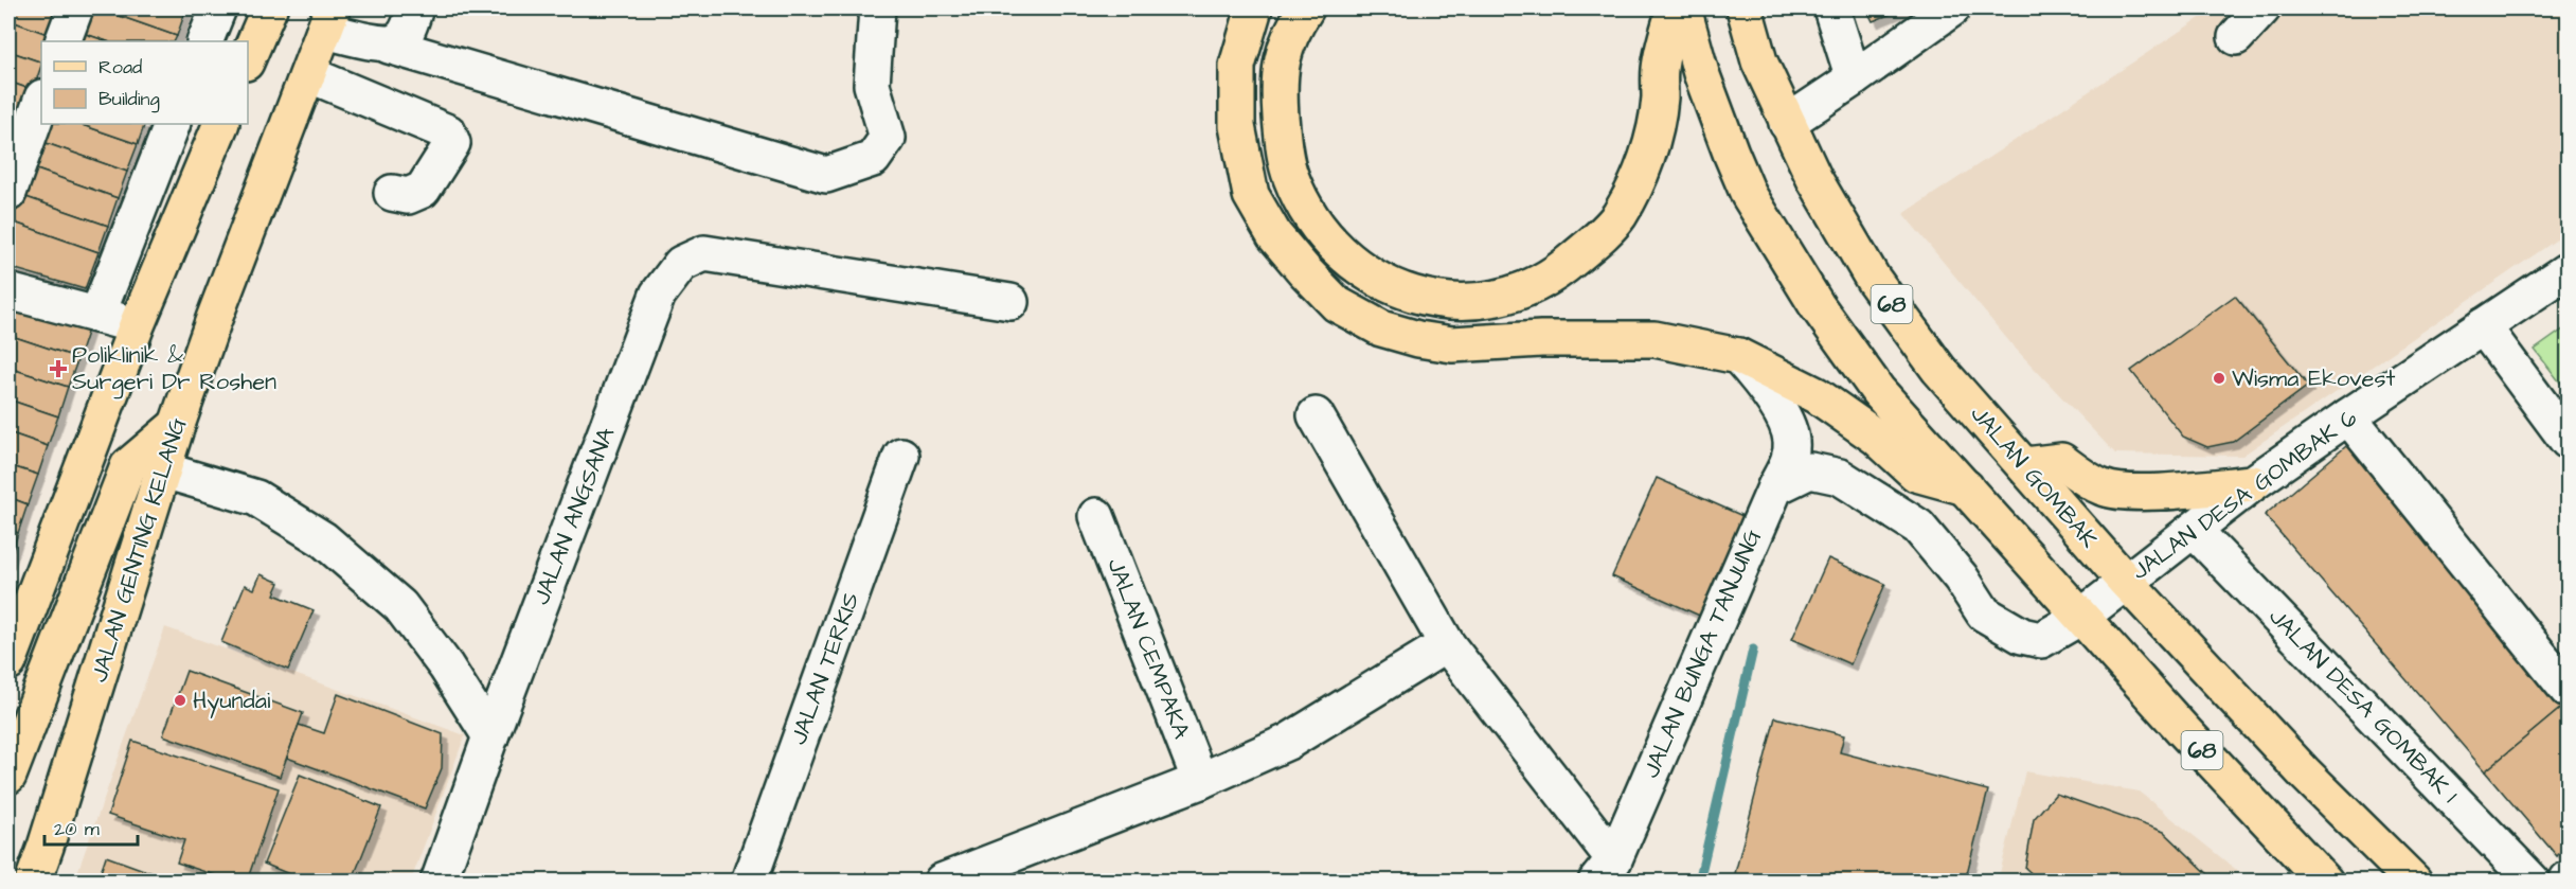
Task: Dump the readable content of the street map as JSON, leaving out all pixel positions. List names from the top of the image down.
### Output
{
  "streets": {
    "main road": ["68", "JALAN GOMBAK", "JALAN GENTING KELANG"],
    "street": [
      "JALAN DESA GOMBAK 6",
      "JALAN ANGSANA",
      "JALAN CEMPAKA",
      "JALAN BUNGA TANJUNG",
      "JALAN TERKIS",
      "JALAN DESA GOMBAK 1"
    ]
  },
  "crossings": [
    ["68", "JALAN DESA GOMBAK 6"],
    ["JALAN GOMBAK", "JALAN DESA GOMBAK 6"],
    ["JALAN DESA GOMBAK 6", "JALAN BUNGA TANJUNG"],
    ["JALAN DESA GOMBAK 6", "JALAN DESA GOMBAK 1"]
  ],
  "places": {
    "health": ["Poliklinik & Surgeri Dr Roshen"],
    "other": ["Wisma Ekovest", "Hyundai"]
  },
  "legend": ["Road", "Building"],
  "scale_bar": "20 m"
}
